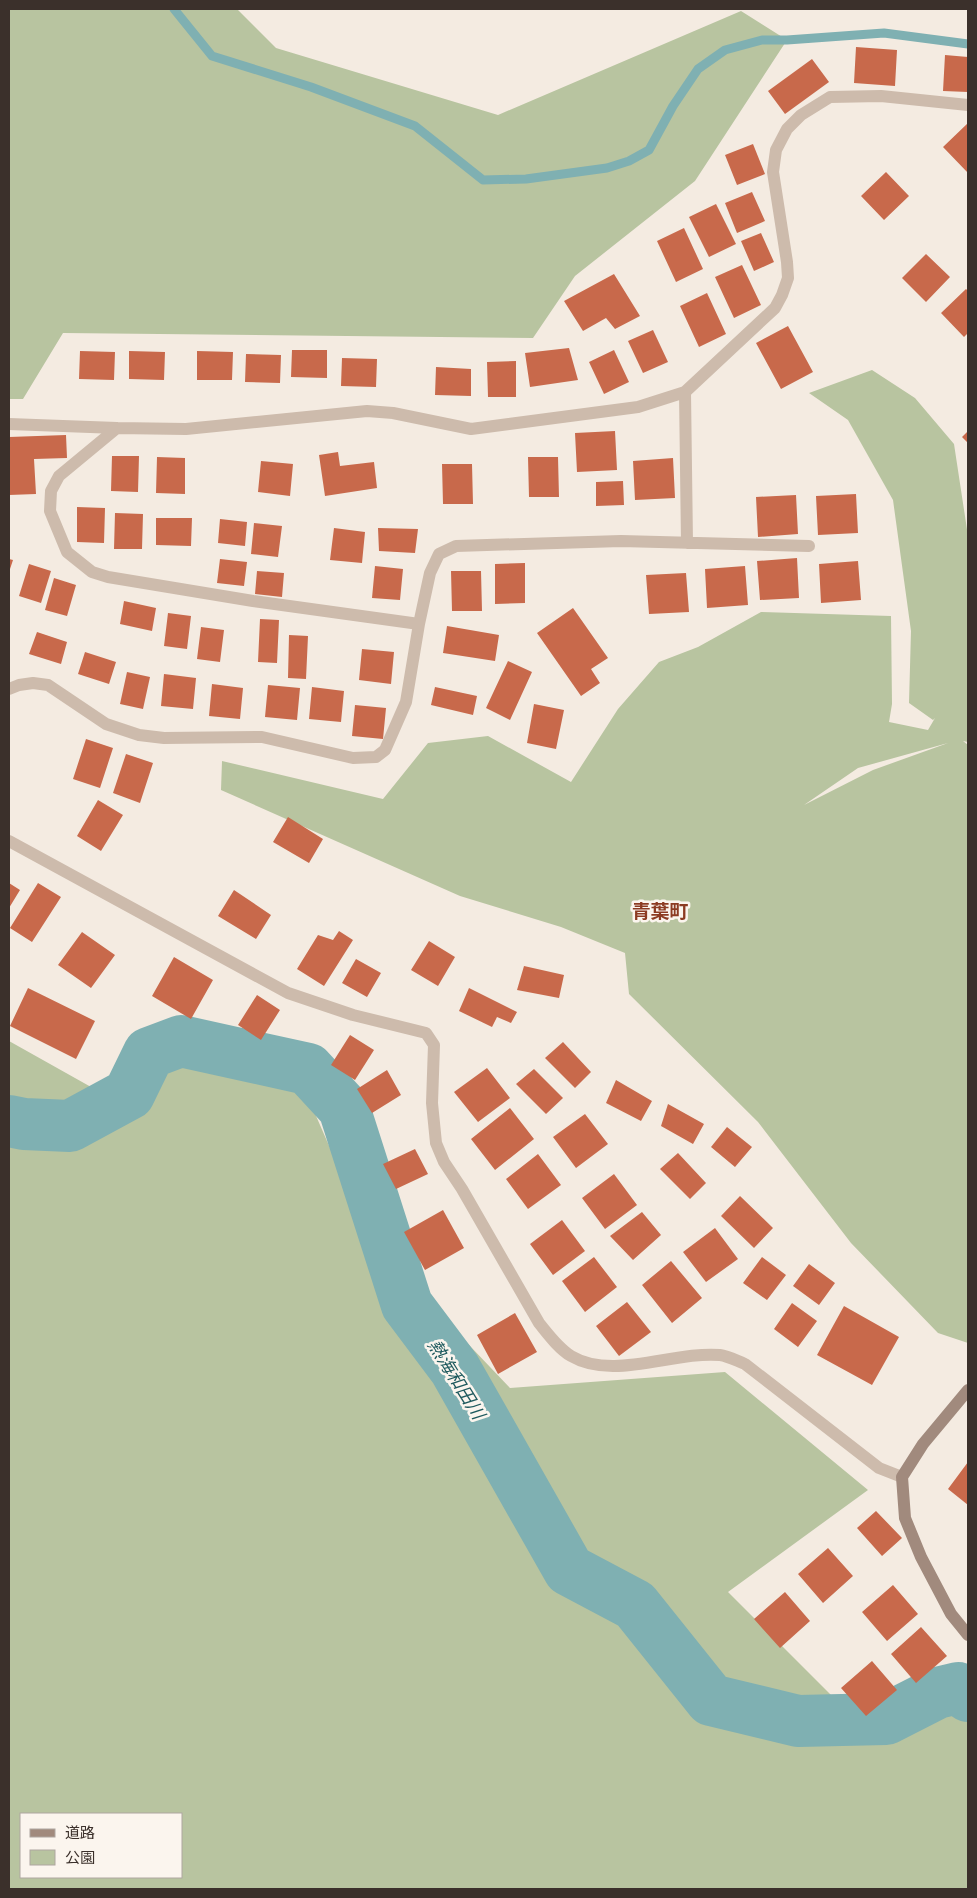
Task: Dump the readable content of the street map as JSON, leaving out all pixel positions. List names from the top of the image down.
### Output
{
  "districts": ["青葉町"],
  "water": ["熱海和田川"],
  "legend": ["道路", "公園"]
}
